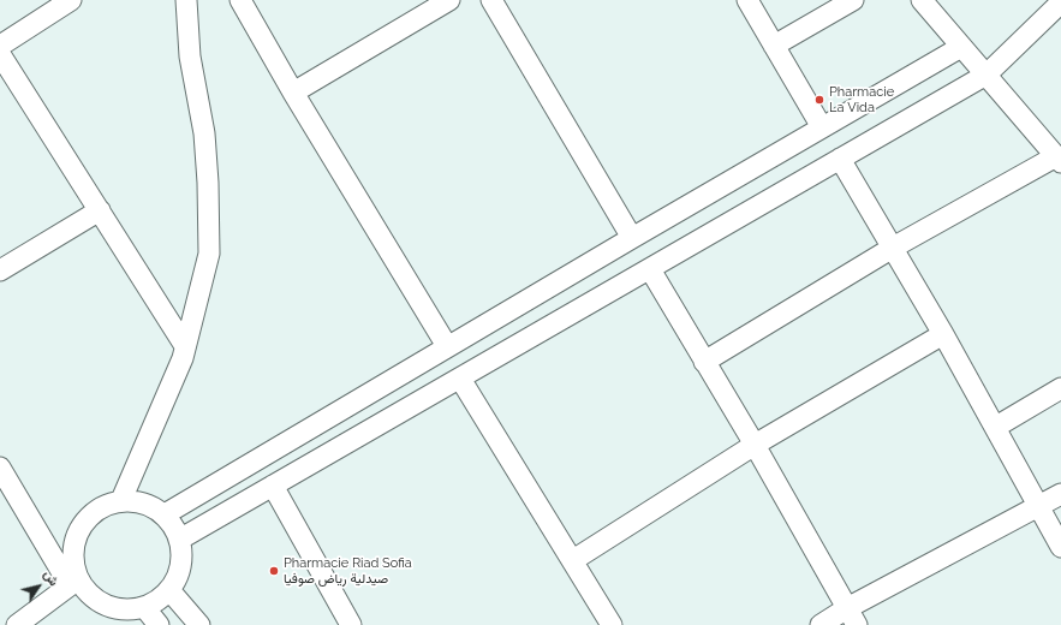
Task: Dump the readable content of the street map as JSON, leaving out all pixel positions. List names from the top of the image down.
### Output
{
  "places": ["Pharmacie La Vida", "Pharmacie Riad Sofia صيدلية رياض صوفيا"],
  "north": "top right"
}
